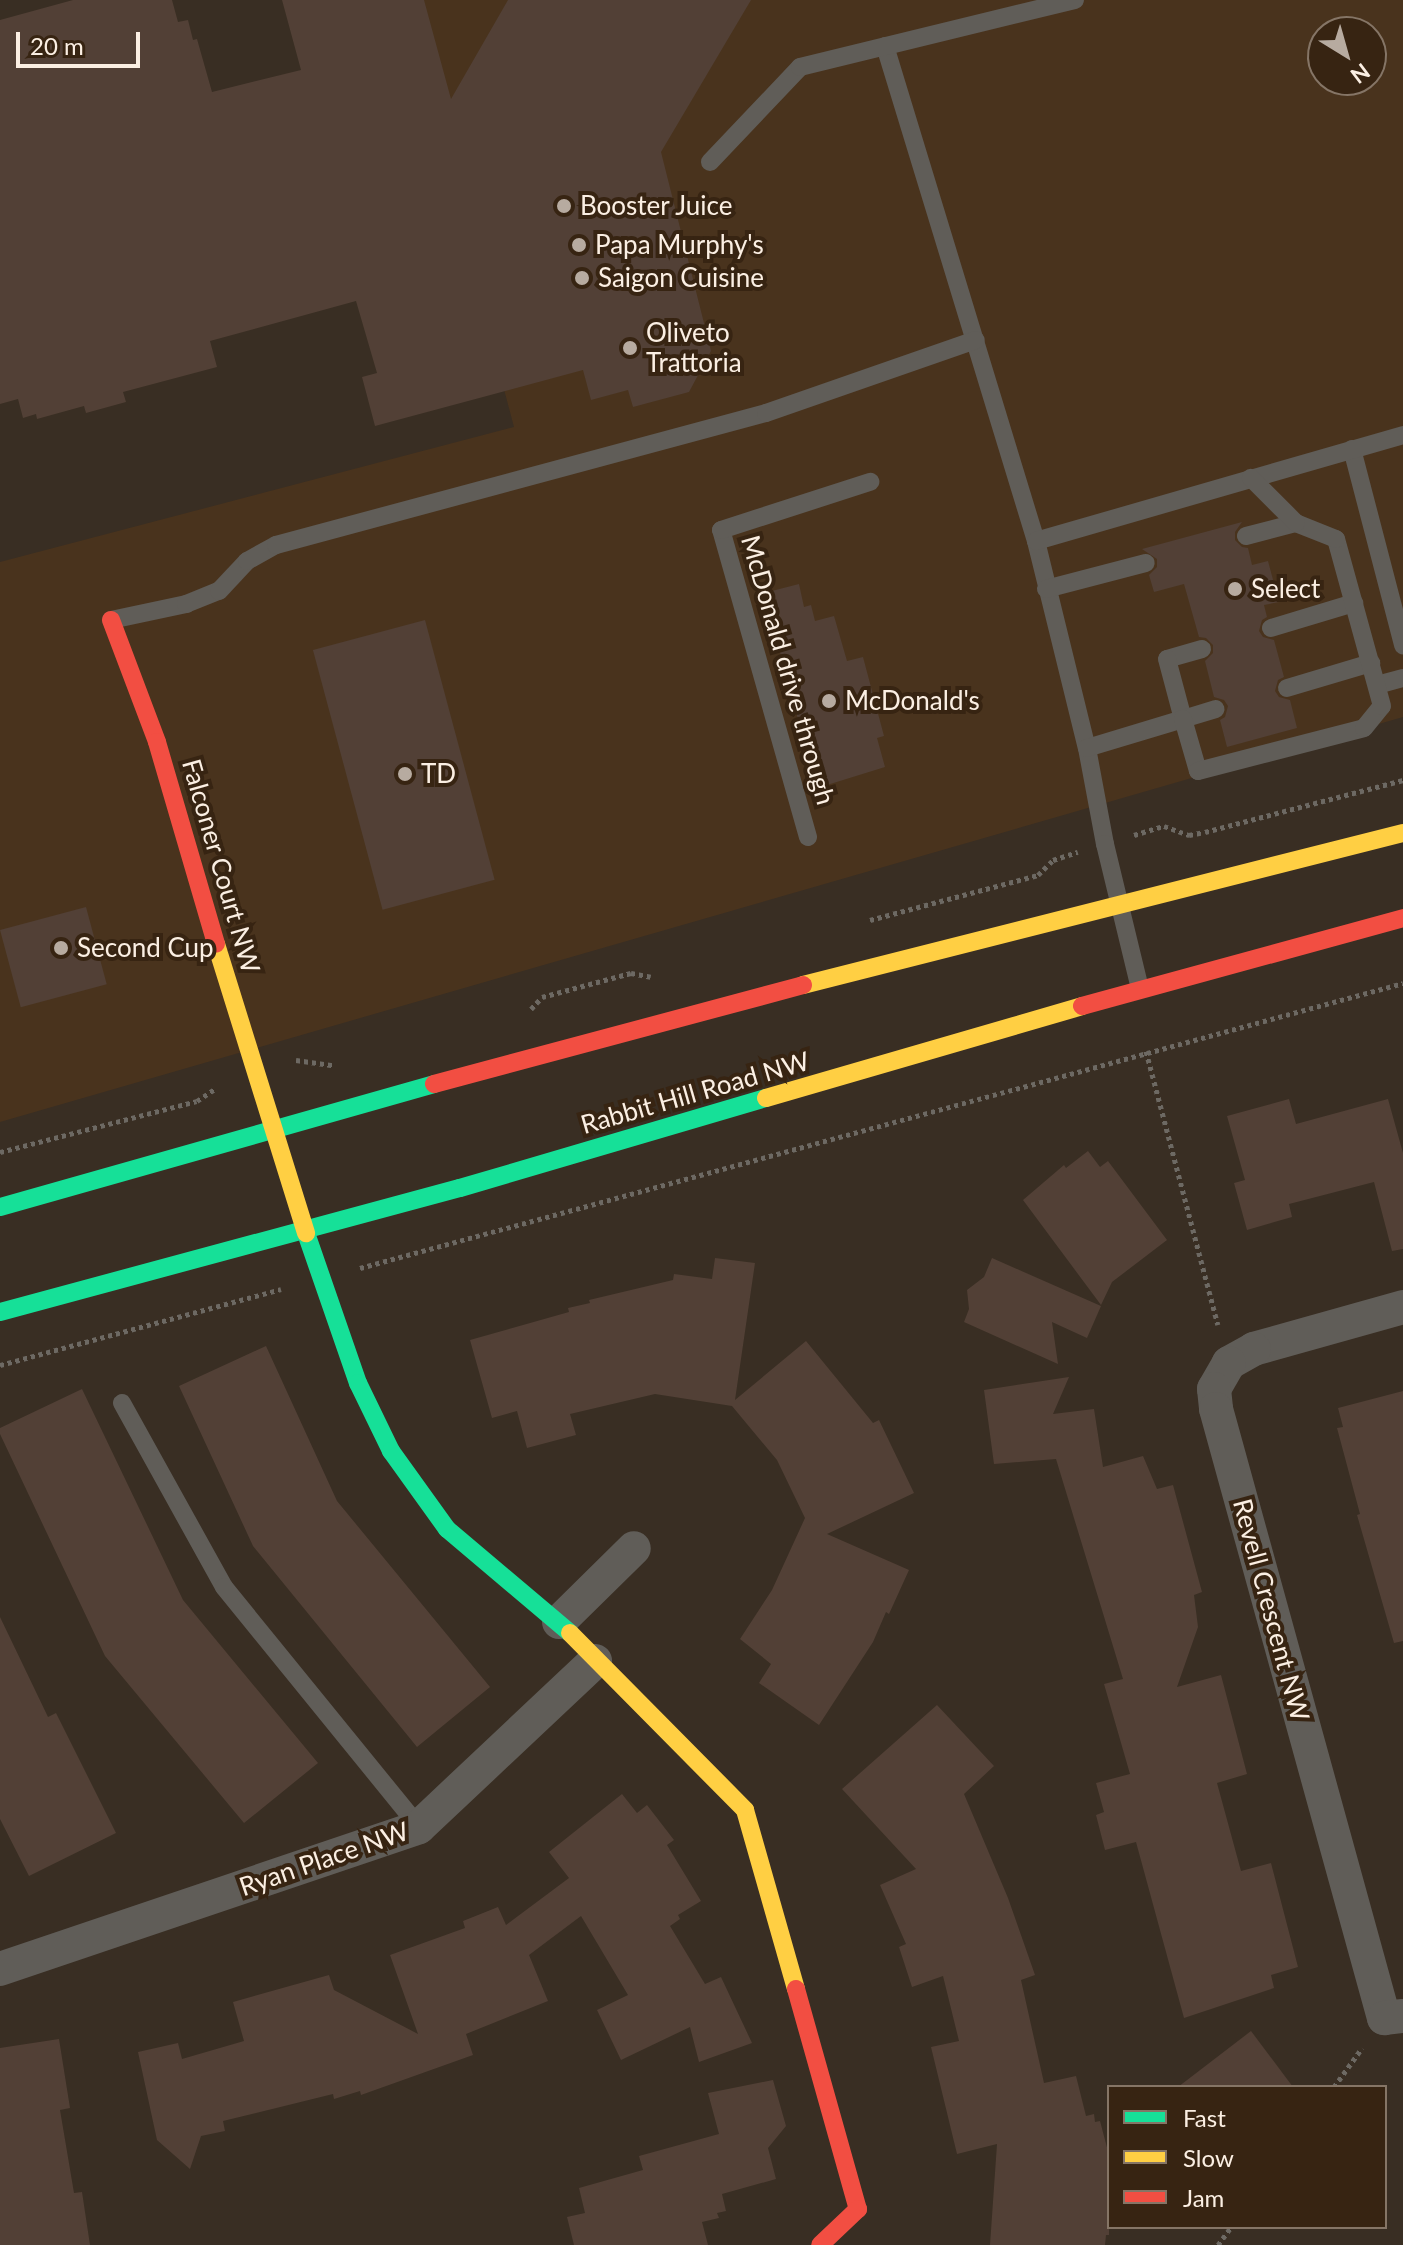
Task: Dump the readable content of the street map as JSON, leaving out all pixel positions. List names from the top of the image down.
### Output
{
  "streets": {
    "main road": ["Falconer Court NW", "Rabbit Hill Road NW"],
    "street": ["Revell Crescent NW", "Ryan Place NW"],
    "lane": ["McDonald drive through"]
  },
  "places": [
    "Booster Juice",
    "Papa Murphy's",
    "Saigon Cuisine",
    "Oliveto Trattoria",
    "Select",
    "McDonald's",
    "TD",
    "Second Cup"
  ],
  "legend": ["Fast", "Slow", "Jam"],
  "scale_bar": "20 m",
  "north": "bottom right"
}
